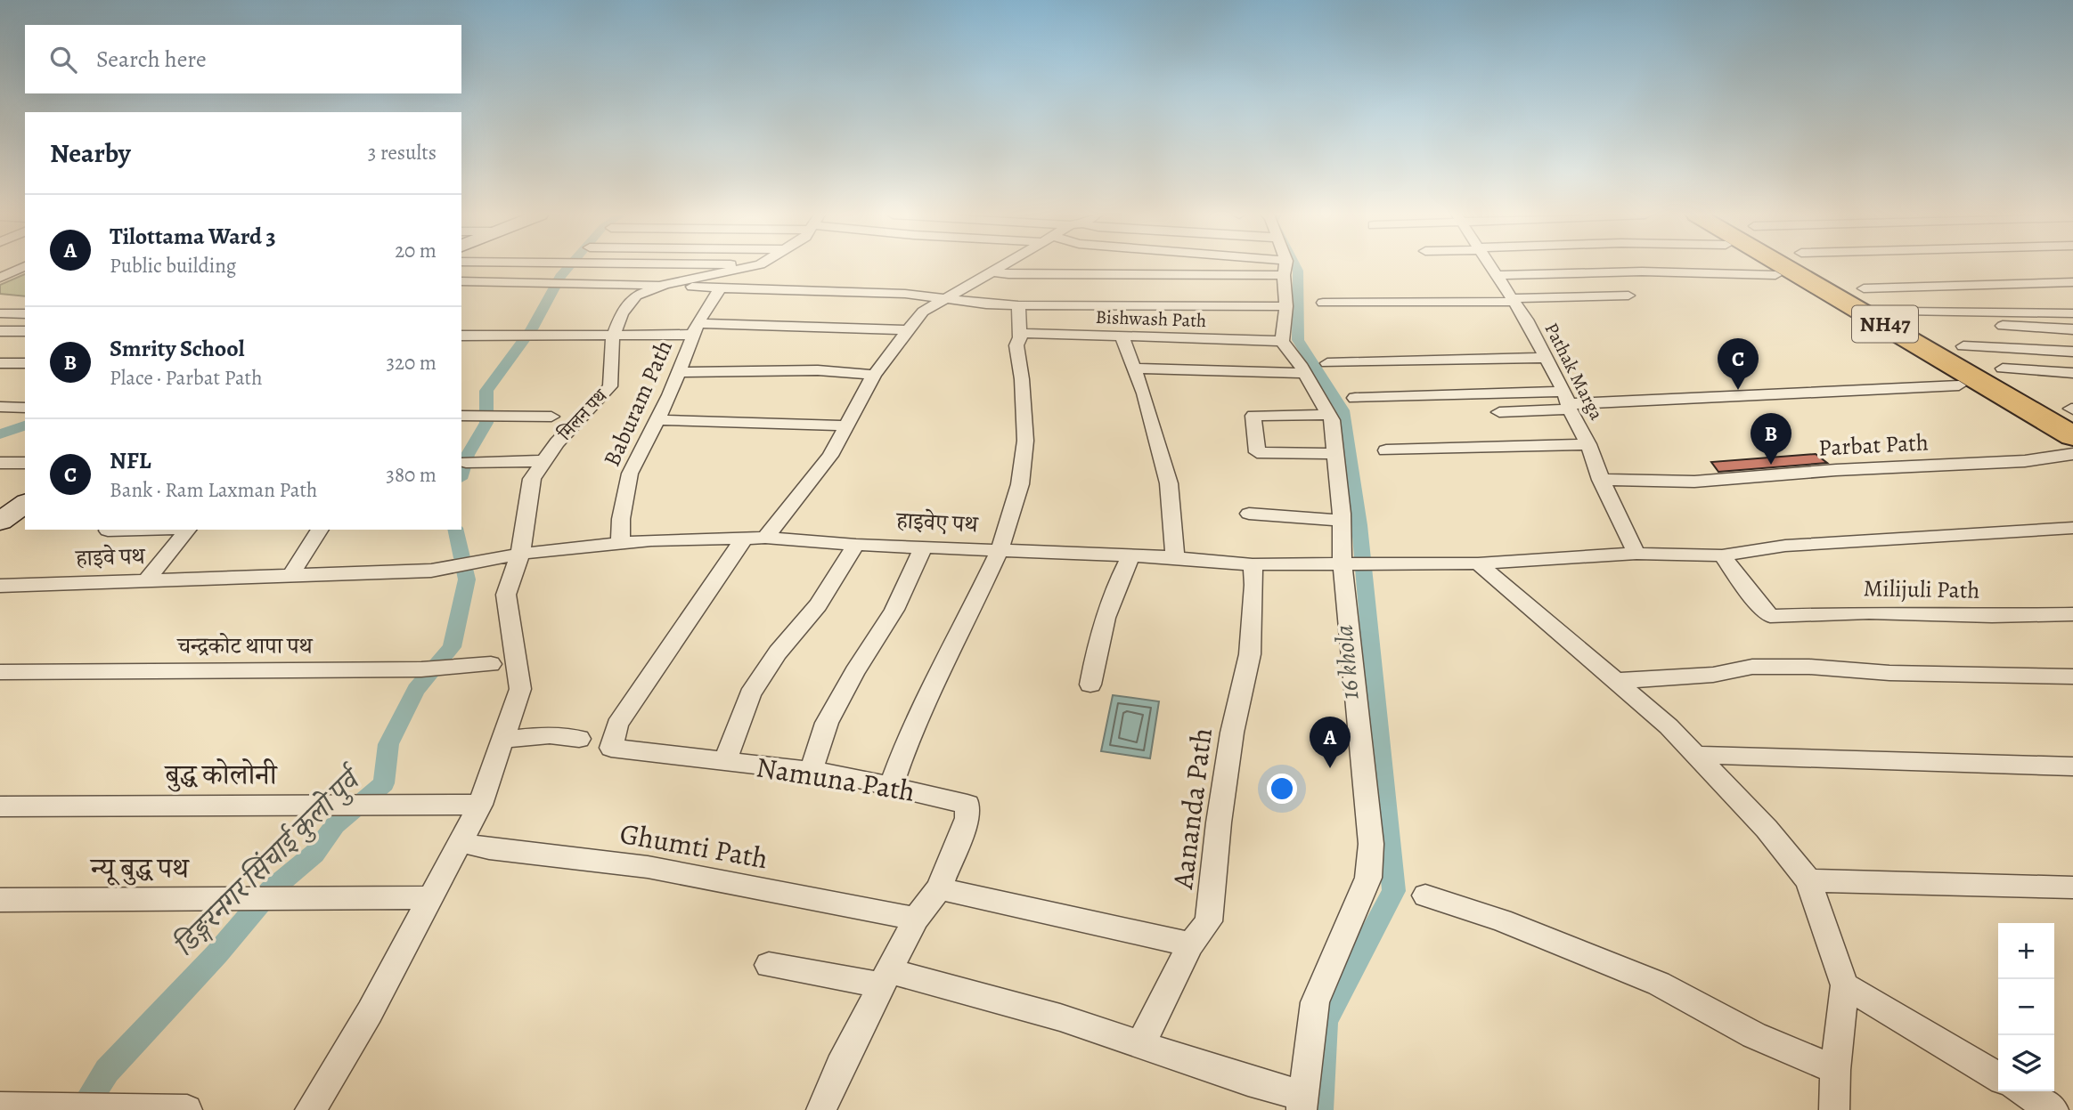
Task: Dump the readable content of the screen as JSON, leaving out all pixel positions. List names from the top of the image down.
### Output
{
  "streets": {
    "highway": ["NH47"],
    "street": [
      "Bishwash Path",
      "Pathak Marga",
      "Baburam Path",
      "मिलन पथ",
      "Parbat Path",
      "हाइवेए पथ",
      "हाइवे पथ",
      "Milijuli Path",
      "चन्द्रकोट थापा पथ",
      "बुद्ध कोलोनी",
      "Namuna Path",
      "Aananda Path",
      "Ghumti Path",
      "न्यू बुद्ध पथ"
    ]
  },
  "crossings": [
    ["Pathak Marga", "Parbat Path"],
    ["Pathak Marga", "हाइवेए पथ"],
    ["Baburam Path", "हाइवेए पथ"],
    ["मिलन पथ", "हाइवेए पथ"],
    ["मिलन पथ", "हाइवे पथ"],
    ["मिलन पथ", "बुद्ध कोलोनी"],
    ["मिलन पथ", "Ghumti Path"],
    ["मिलन पथ", "न्यू बुद्ध पथ"],
    ["हाइवेए पथ", "हाइवे पथ"],
    ["हाइवेए पथ", "Milijuli Path"],
    ["हाइवेए पथ", "Namuna Path"],
    ["हाइवेए पथ", "Aananda Path"],
    ["Namuna Path", "Ghumti Path"]
  ],
  "water": ["16 khola", "डिङ्गरनगर सिंचाई कुलो पुर्व"],
  "page": {
    "search": "Search here",
    "heading": ["Nearby", "3 results"],
    "list": [
      {
        "mark": "A",
        "name": "Tilottama Ward 3",
        "note": "Public building",
        "value": "20 m"
      },
      {
        "mark": "B",
        "name": "Smrity School",
        "note": "Place · Parbat Path",
        "value": "320 m"
      },
      {
        "mark": "C",
        "name": "NFL",
        "note": "Bank · Ram Laxman Path",
        "value": "380 m"
      }
    ],
    "pins": ["C", "B", "A"],
    "map_buttons": ["+", "−"]
  }
}
